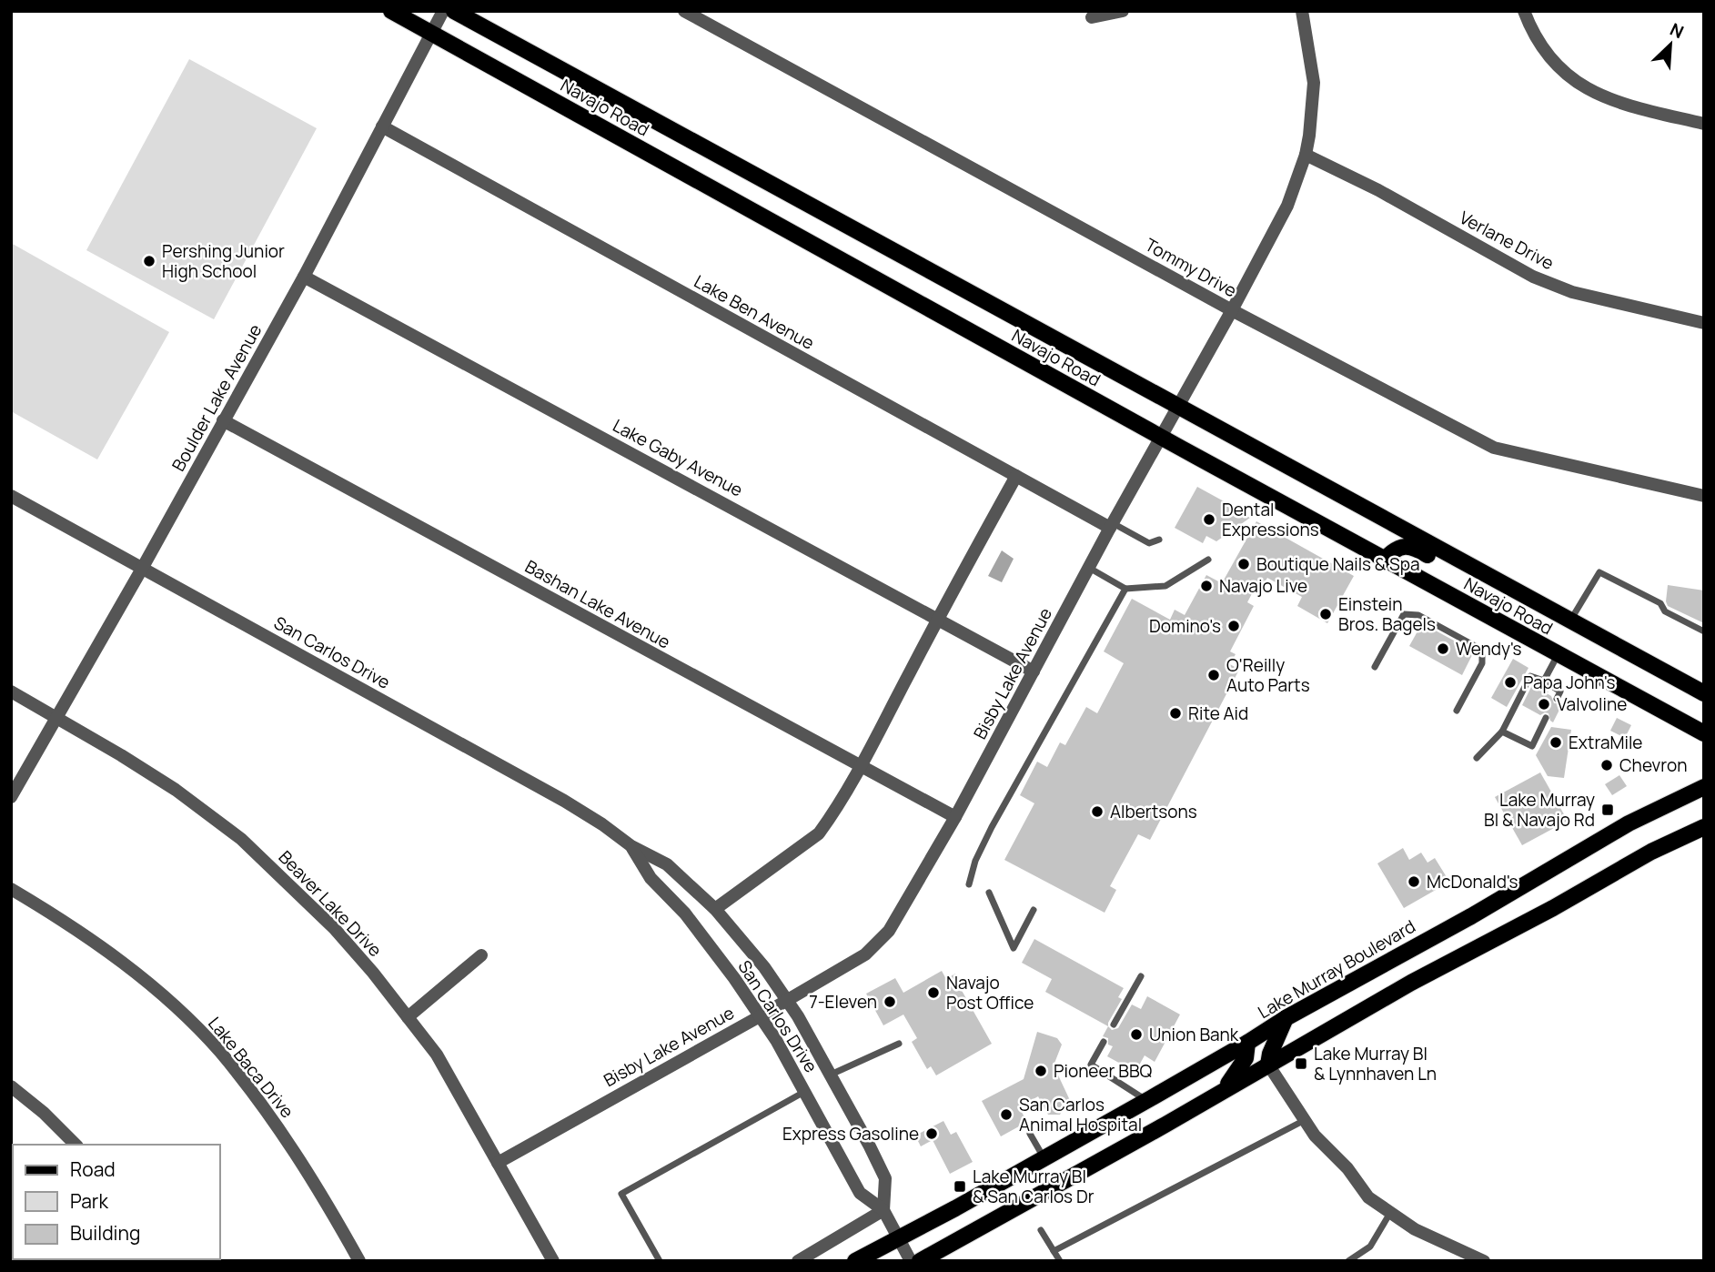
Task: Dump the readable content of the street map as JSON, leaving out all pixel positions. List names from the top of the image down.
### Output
{
  "streets": {
    "main road": ["Navajo Road", "Lake Murray Boulevard"],
    "street": [
      "Verlane Drive",
      "Tommy Drive",
      "Lake Ben Avenue",
      "Boulder Lake Avenue",
      "Lake Gaby Avenue",
      "Bashan Lake Avenue",
      "San Carlos Drive",
      "Bisby Lake Avenue",
      "Beaver Lake Drive",
      "Lake Baca Drive"
    ]
  },
  "crossings": [
    ["Navajo Road", "Boulder Lake Avenue"],
    ["Navajo Road", "Bisby Lake Avenue"],
    ["Verlane Drive", "Bisby Lake Avenue"],
    ["Tommy Drive", "Bisby Lake Avenue"],
    ["Lake Ben Avenue", "Boulder Lake Avenue"],
    ["Lake Ben Avenue", "Bisby Lake Avenue"],
    ["Boulder Lake Avenue", "Lake Gaby Avenue"],
    ["Boulder Lake Avenue", "Bashan Lake Avenue"],
    ["Boulder Lake Avenue", "San Carlos Drive"],
    ["Boulder Lake Avenue", "Beaver Lake Drive"],
    ["Lake Gaby Avenue", "Bisby Lake Avenue"],
    ["Bashan Lake Avenue", "Bisby Lake Avenue"],
    ["San Carlos Drive", "Bisby Lake Avenue"],
    ["San Carlos Drive", "Lake Murray Boulevard"],
    ["Bisby Lake Avenue", "Beaver Lake Drive"]
  ],
  "places": {
    "other": [
      "Pershing Junior High School",
      "Dental Expressions",
      "Boutique Nails & Spa",
      "Navajo Live",
      "Einstein Bros. Bagels",
      "Domino's",
      "Wendy's",
      "O'Reilly Auto Parts",
      "Papa John's",
      "Valvoline",
      "Rite Aid",
      "ExtraMile",
      "Chevron",
      "Albertsons",
      "McDonald's",
      "Navajo Post Office",
      "7-Eleven",
      "Union Bank",
      "Pioneer BBQ",
      "San Carlos Animal Hospital",
      "Express Gasoline"
    ],
    "transit": ["Lake Murray Bl & Navajo Rd", "Lake Murray Bl & Lynnhaven Ln", "Lake Murray Bl & San Carlos Dr"]
  },
  "legend": ["Road", "Park", "Building"],
  "north": "top right"
}
